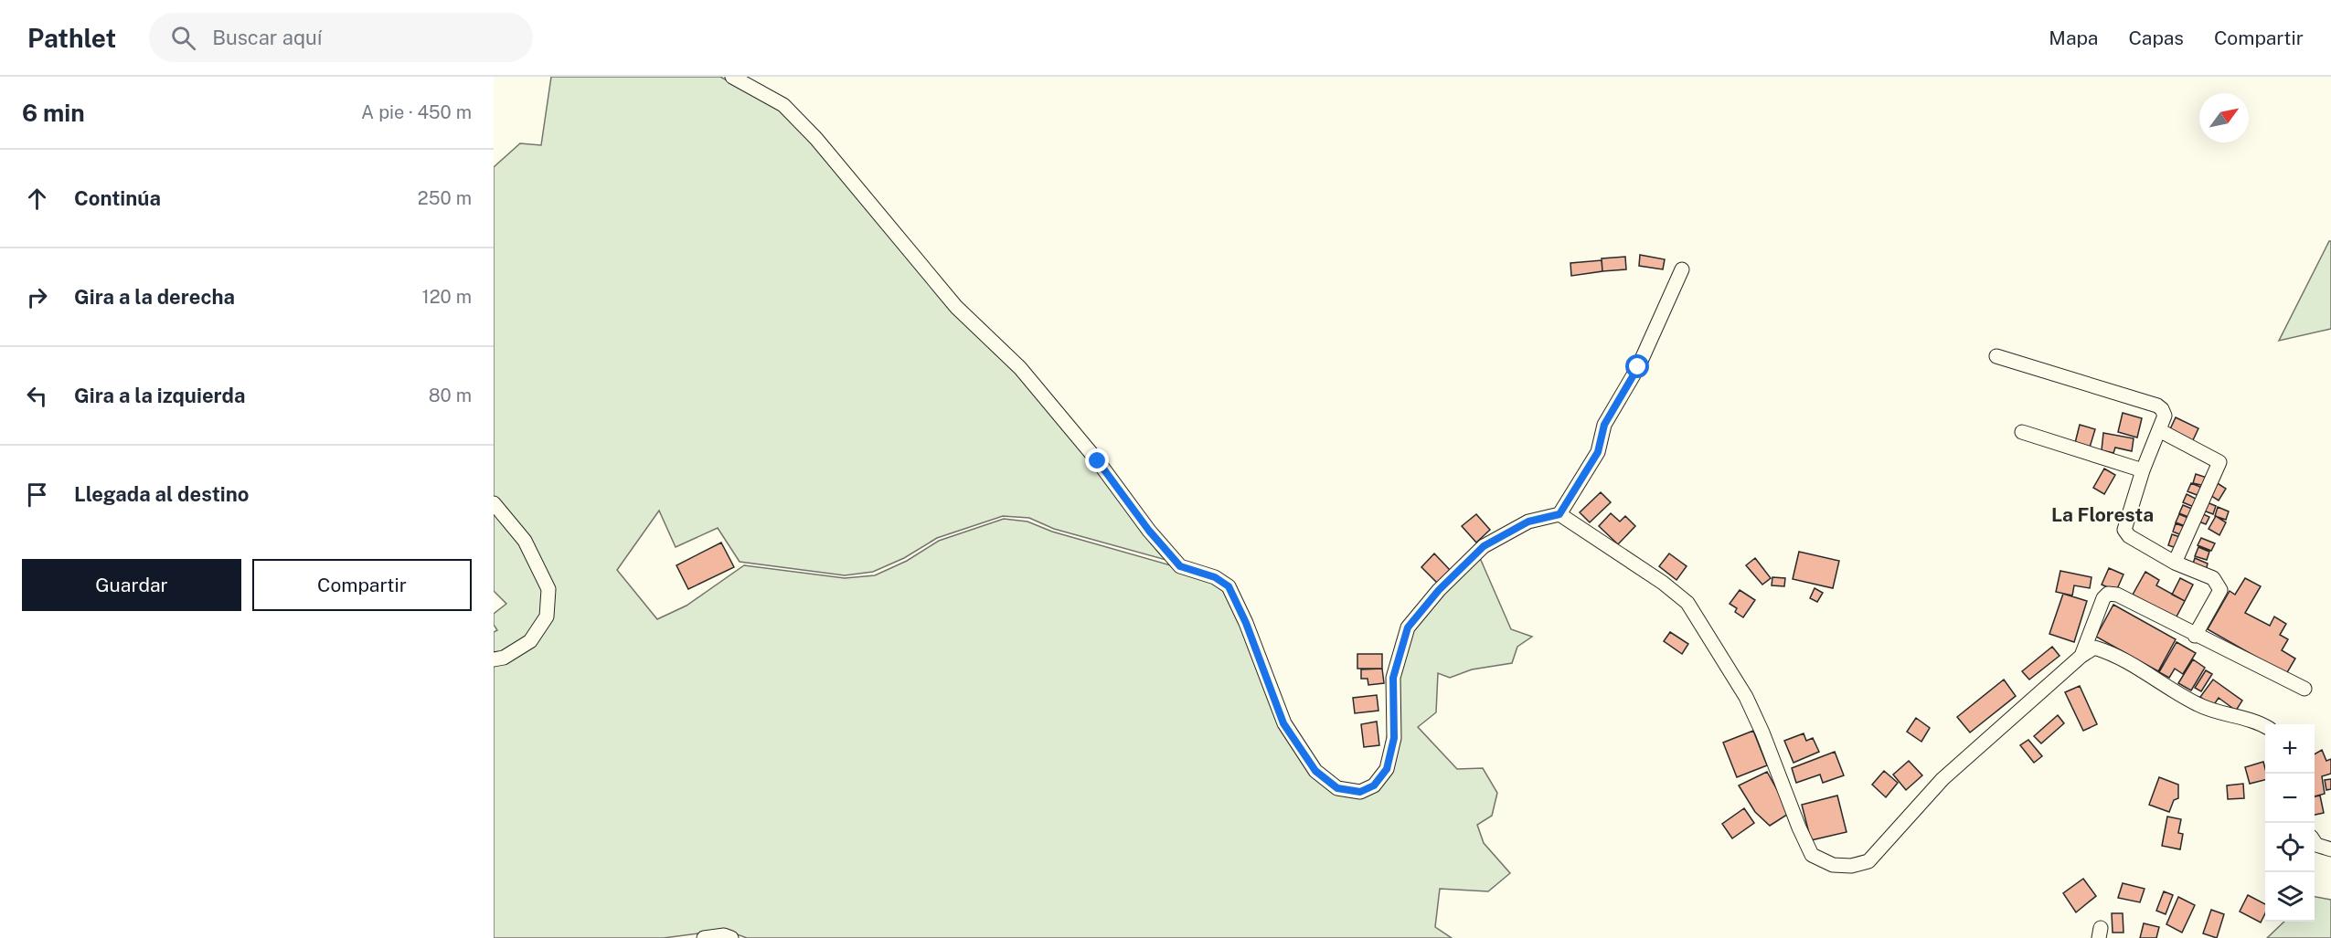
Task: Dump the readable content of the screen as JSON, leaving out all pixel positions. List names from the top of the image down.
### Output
{
  "districts": ["La Floresta"],
  "north": "top right",
  "page": {
    "header": "Pathlet",
    "search": "Buscar aquí",
    "nav": ["Mapa", "Capas", "Compartir"],
    "heading": ["6 min", "A pie · 450 m"],
    "list": [
      ["Continúa", "250 m"],
      ["Gira a la derecha", "120 m"],
      ["Gira a la izquierda", "80 m"],
      "Llegada al destino"
    ],
    "buttons": ["Guardar", "Compartir"],
    "map_buttons": ["+", "−"]
  }
}
